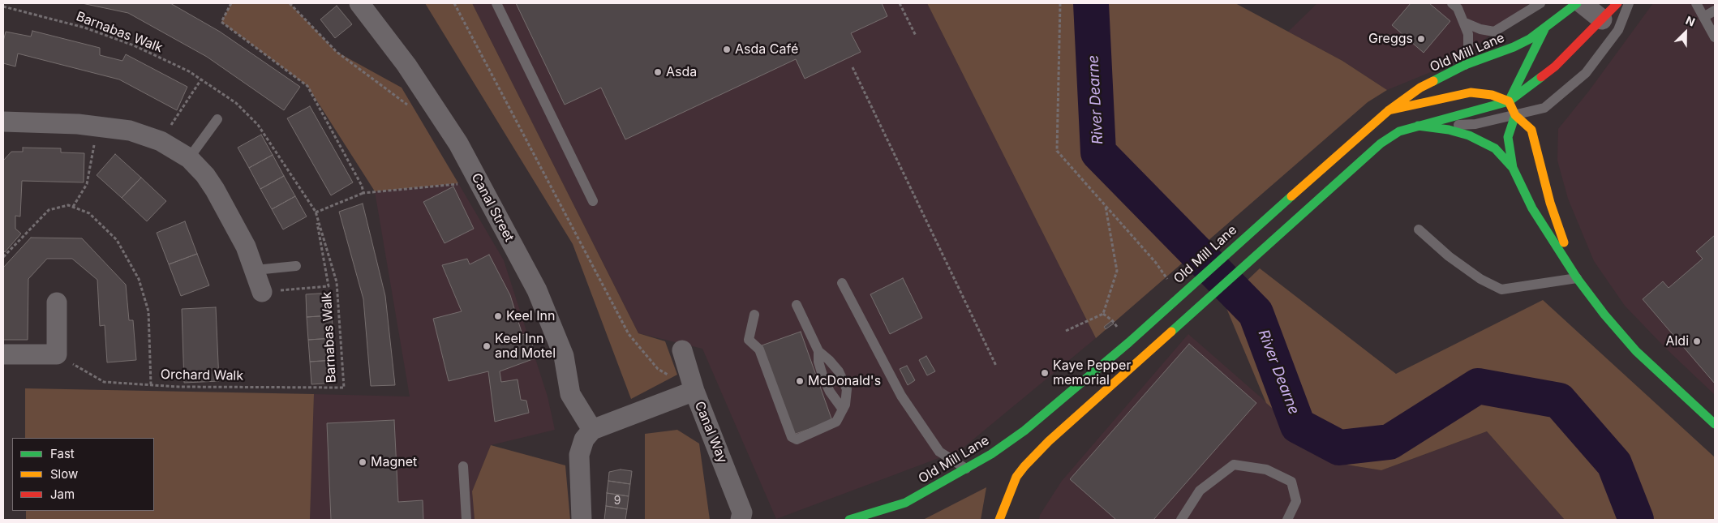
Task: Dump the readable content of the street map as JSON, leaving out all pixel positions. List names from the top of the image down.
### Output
{
  "streets": {
    "main road": ["Old Mill Lane"],
    "street": ["Canal Street", "Canal Way"],
    "path": ["Barnabas Walk", "Orchard Walk"]
  },
  "crossings": [
    ["Barnabas Walk", "Orchard Walk"]
  ],
  "water": ["River Dearne"],
  "places": [
    "Greggs",
    "Asda Café",
    "Asda",
    "Keel Inn",
    "Aldi",
    "Keel Inn and Motel",
    "Kaye Pepper memorial",
    "McDonald's",
    "Magnet"
  ],
  "house_numbers": ["9"],
  "legend": ["Fast", "Slow", "Jam"],
  "north": "top right"
}
